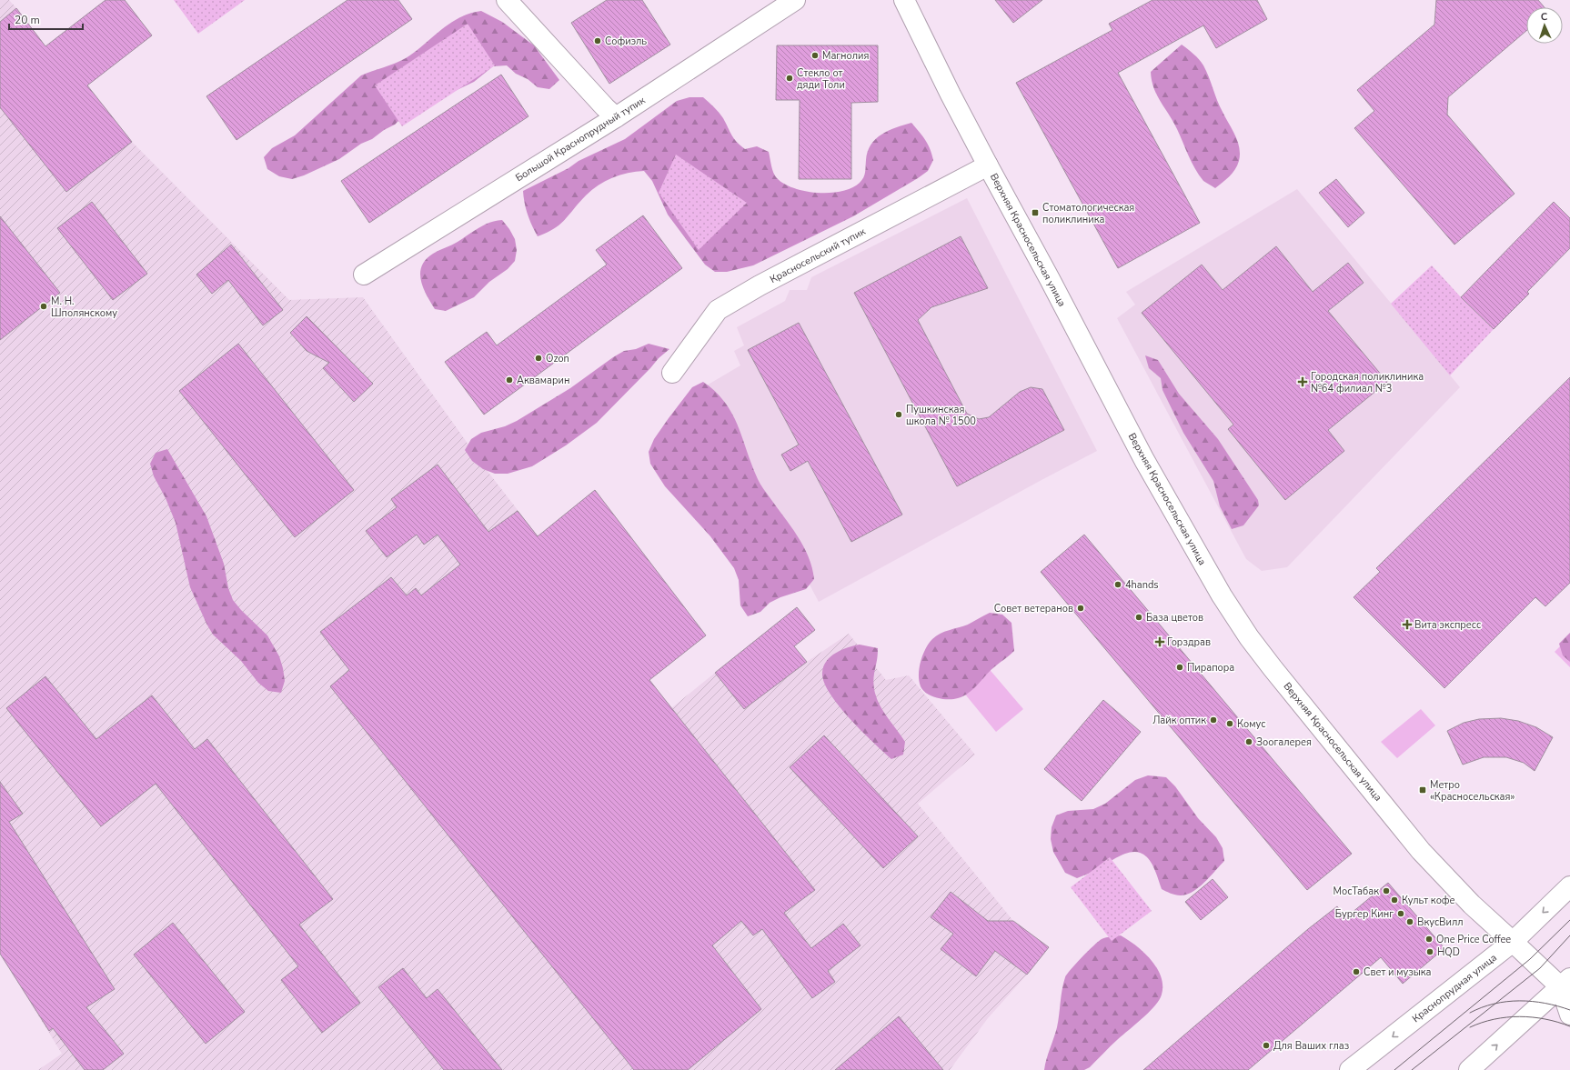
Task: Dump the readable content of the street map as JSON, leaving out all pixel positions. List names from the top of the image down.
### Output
{
  "streets": {
    "street": [
      "Большой Краснопрудный тупик",
      "Верхняя Красносельская улица",
      "Красносельский тупик",
      "Краснопрудная улица"
    ]
  },
  "crossings": [
    ["Верхняя Красносельская улица", "Красносельский тупик"],
    ["Верхняя Красносельская улица", "Краснопрудная улица"]
  ],
  "places": {
    "other": [
      "Софиэль",
      "Магнолия",
      "Стекло от дяди Толи",
      "М. Н. Шполянскому",
      "Ozon",
      "Аквамарин",
      "Пушкинская школа № 1500",
      "4hands",
      "Совет ветеранов",
      "База цветов",
      "Пирапора",
      "Лайк оптик",
      "Комус",
      "Зоогалерея",
      "МосТабак",
      "Культ кофе",
      "Бургер Кинг",
      "ВкусВилл",
      "One Price Coffee",
      "HQD",
      "Свет и музыка",
      "Для Ваших глаз"
    ],
    "transit": ["Стоматологическая поликлиника", "Метро «Красносельская»"],
    "health": ["Городская поликлиника №64 филиал №3", "Вита экспресс", "Горздрав"]
  },
  "scale_bar": "20 m",
  "north": "top"
}
